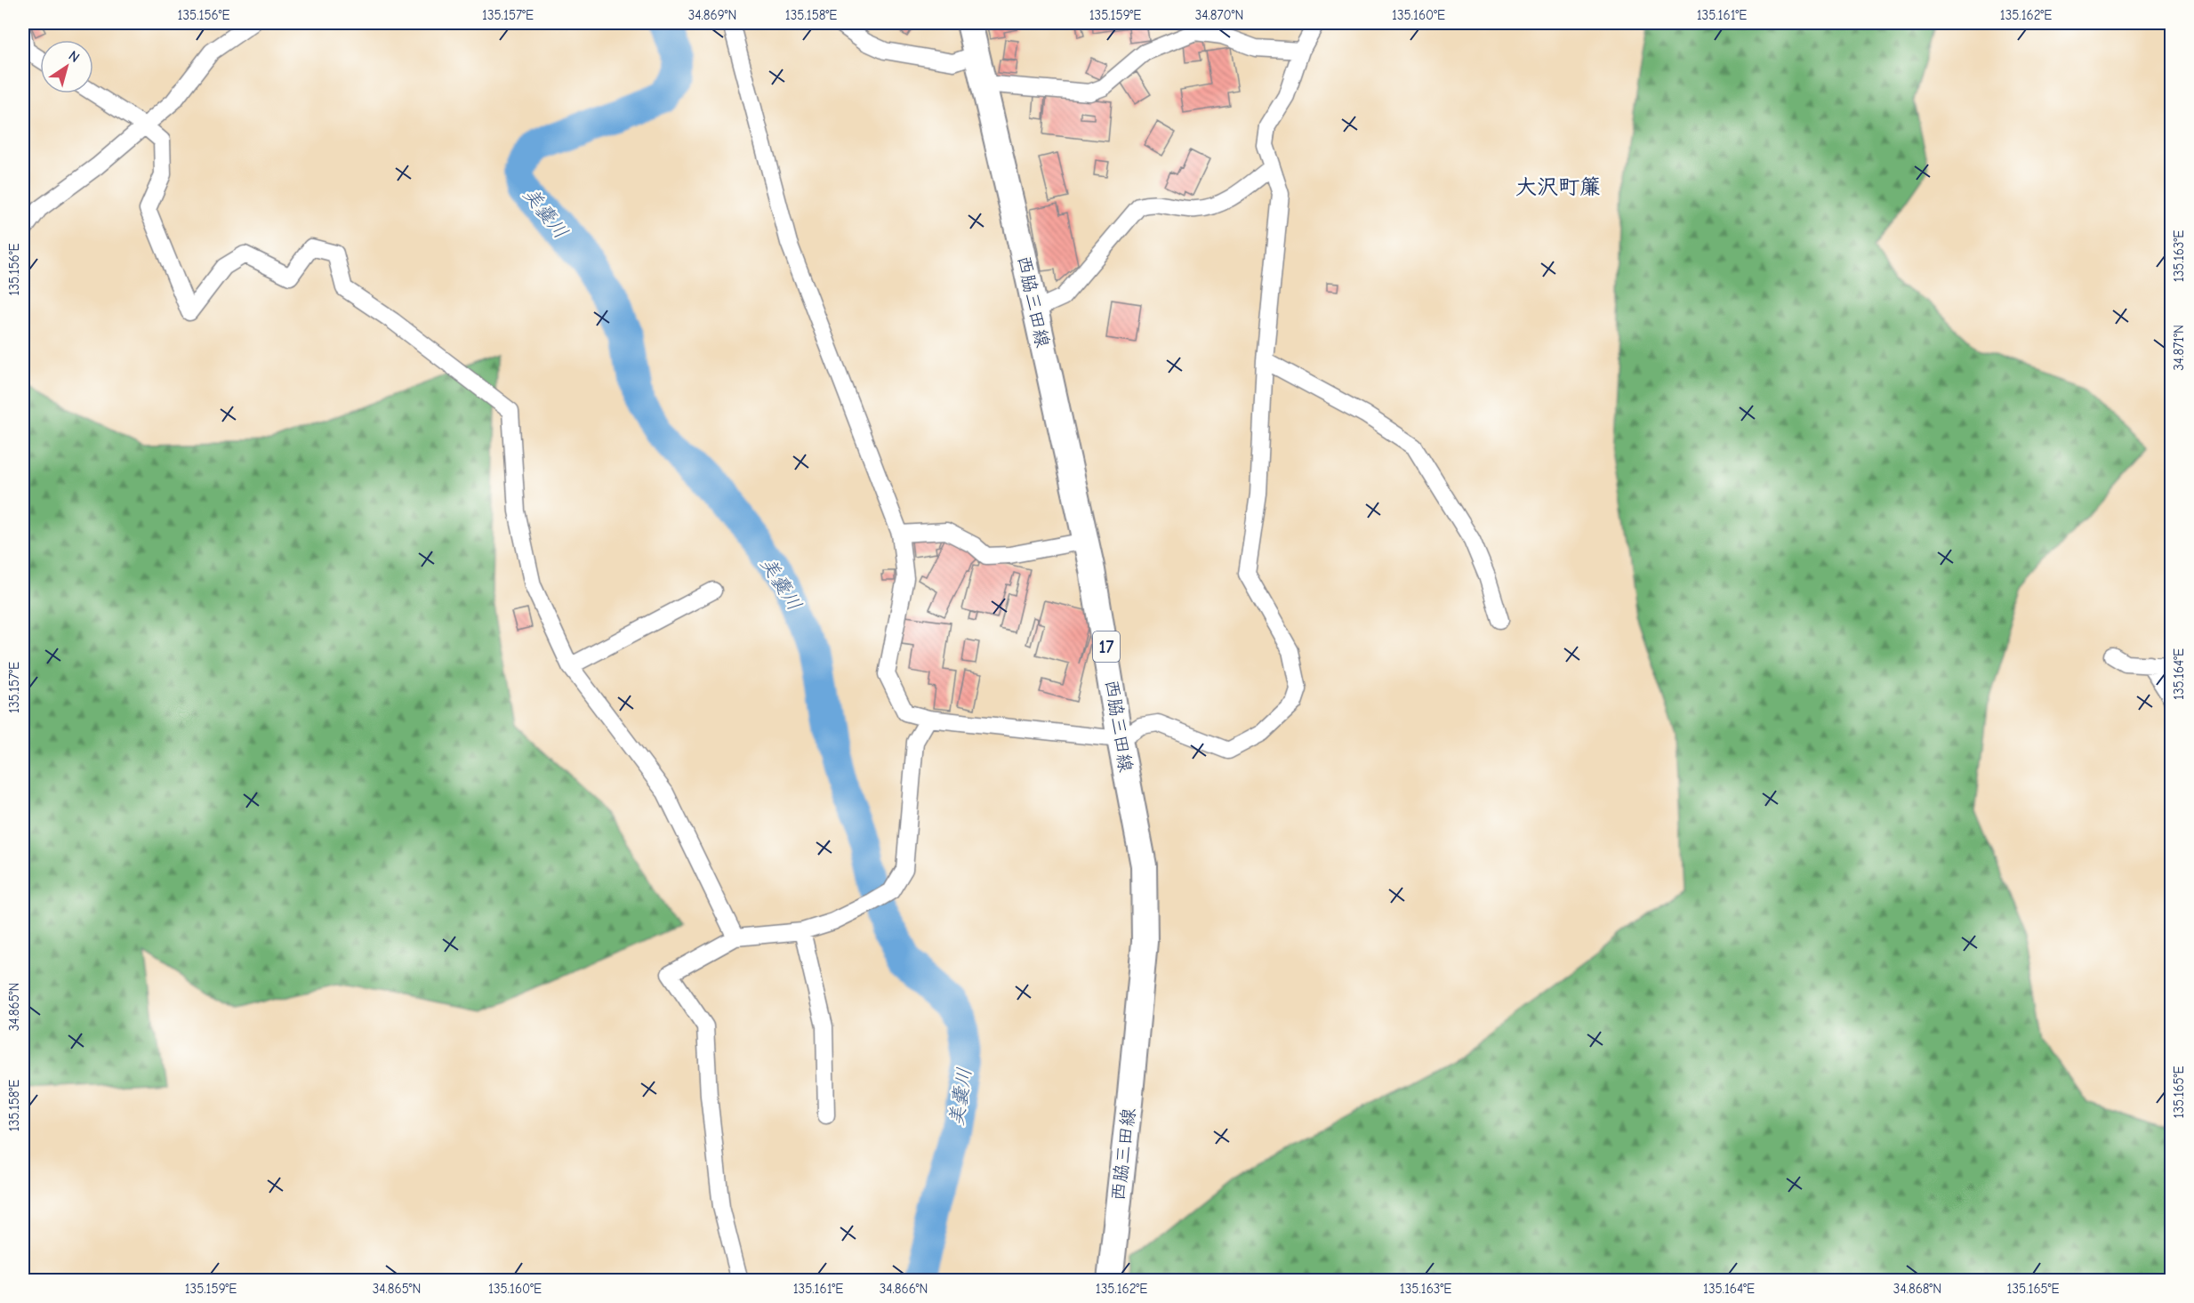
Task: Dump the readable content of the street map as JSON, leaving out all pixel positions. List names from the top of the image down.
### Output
{
  "streets": {
    "main road": ["西脇三田線", "17"]
  },
  "districts": ["大沢町簾"],
  "water": ["美嚢川"],
  "north": "top right",
  "coordinates": [
    "135.156°E",
    "135.157°E",
    "34.869°N",
    "135.158°E",
    "135.159°E",
    "34.870°N",
    "135.160°E",
    "135.161°E",
    "135.162°E",
    "135.163°E",
    "34.871°N",
    "135.164°E",
    "34.865°N",
    "135.165°E",
    "34.866°N",
    "34.868°N"
  ]
}
